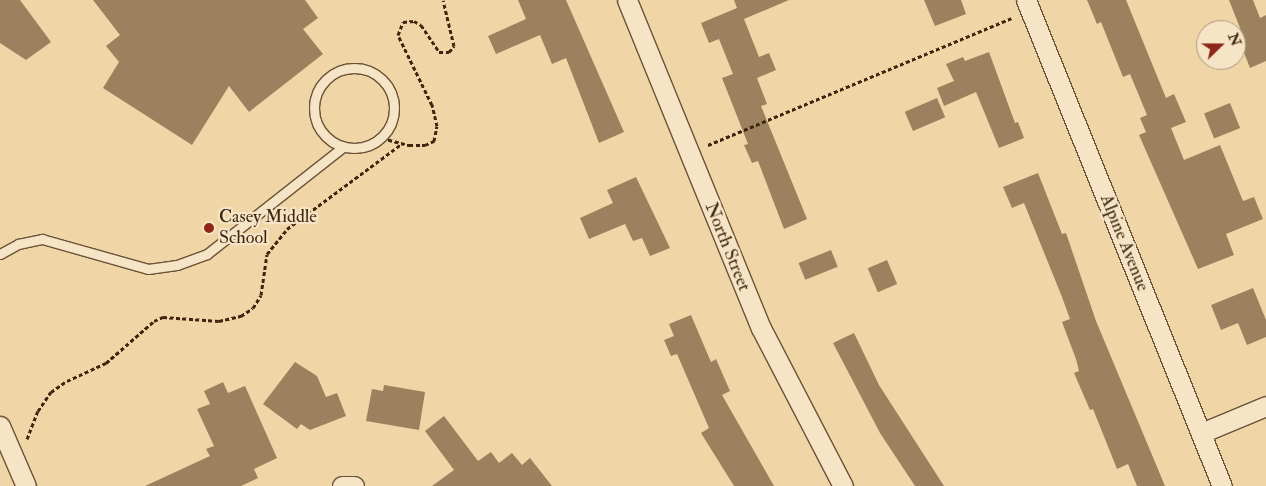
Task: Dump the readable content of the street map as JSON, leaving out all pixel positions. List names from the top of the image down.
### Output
{
  "streets": {
    "street": ["Alpine Avenue", "North Street"]
  },
  "places": ["Casey Middle School"],
  "north": "right"
}
